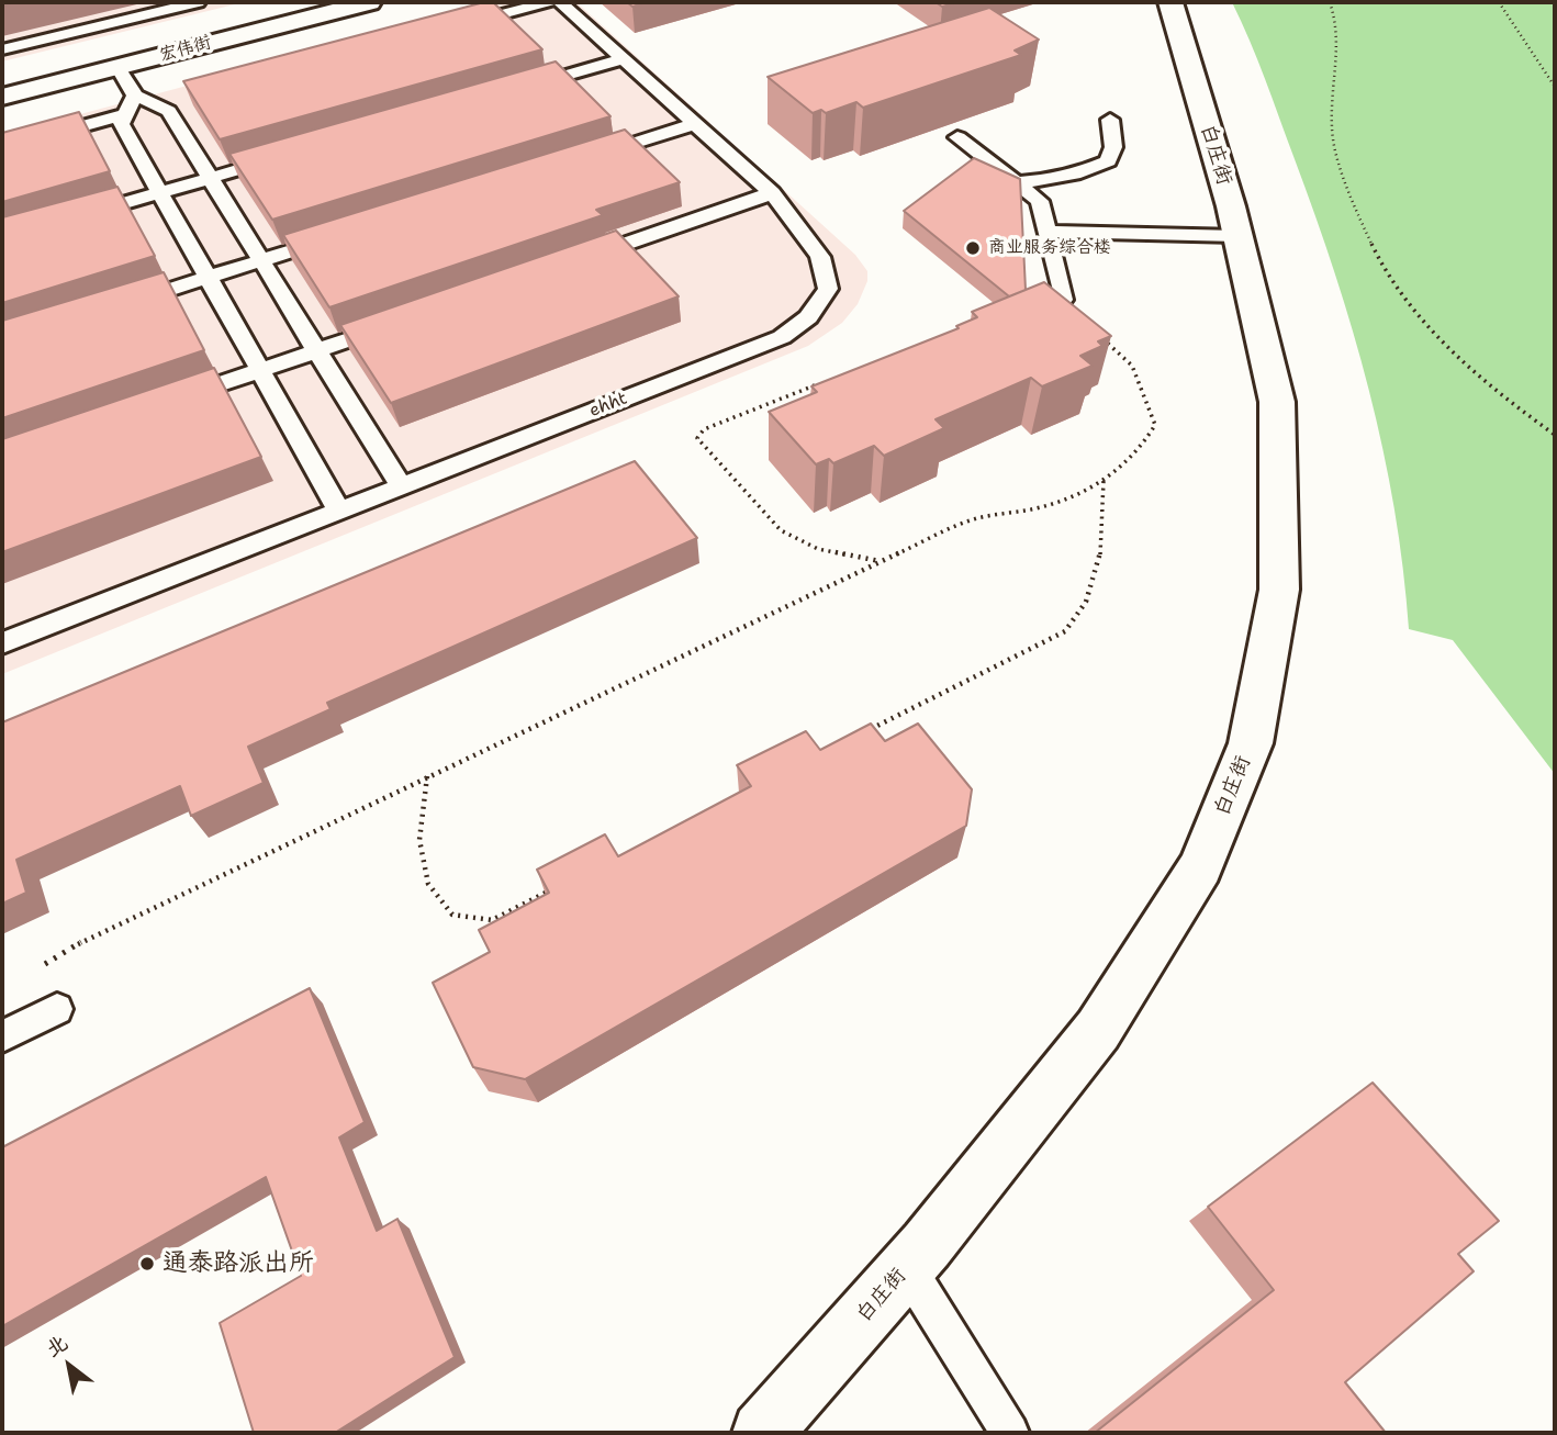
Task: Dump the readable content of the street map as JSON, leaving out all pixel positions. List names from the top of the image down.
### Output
{
  "streets": {
    "street": ["宏伟街", "白庄街"],
    "lane": ["ehht"]
  },
  "places": ["商业服务综合楼", "通泰路派出所"],
  "north": "top left"
}
